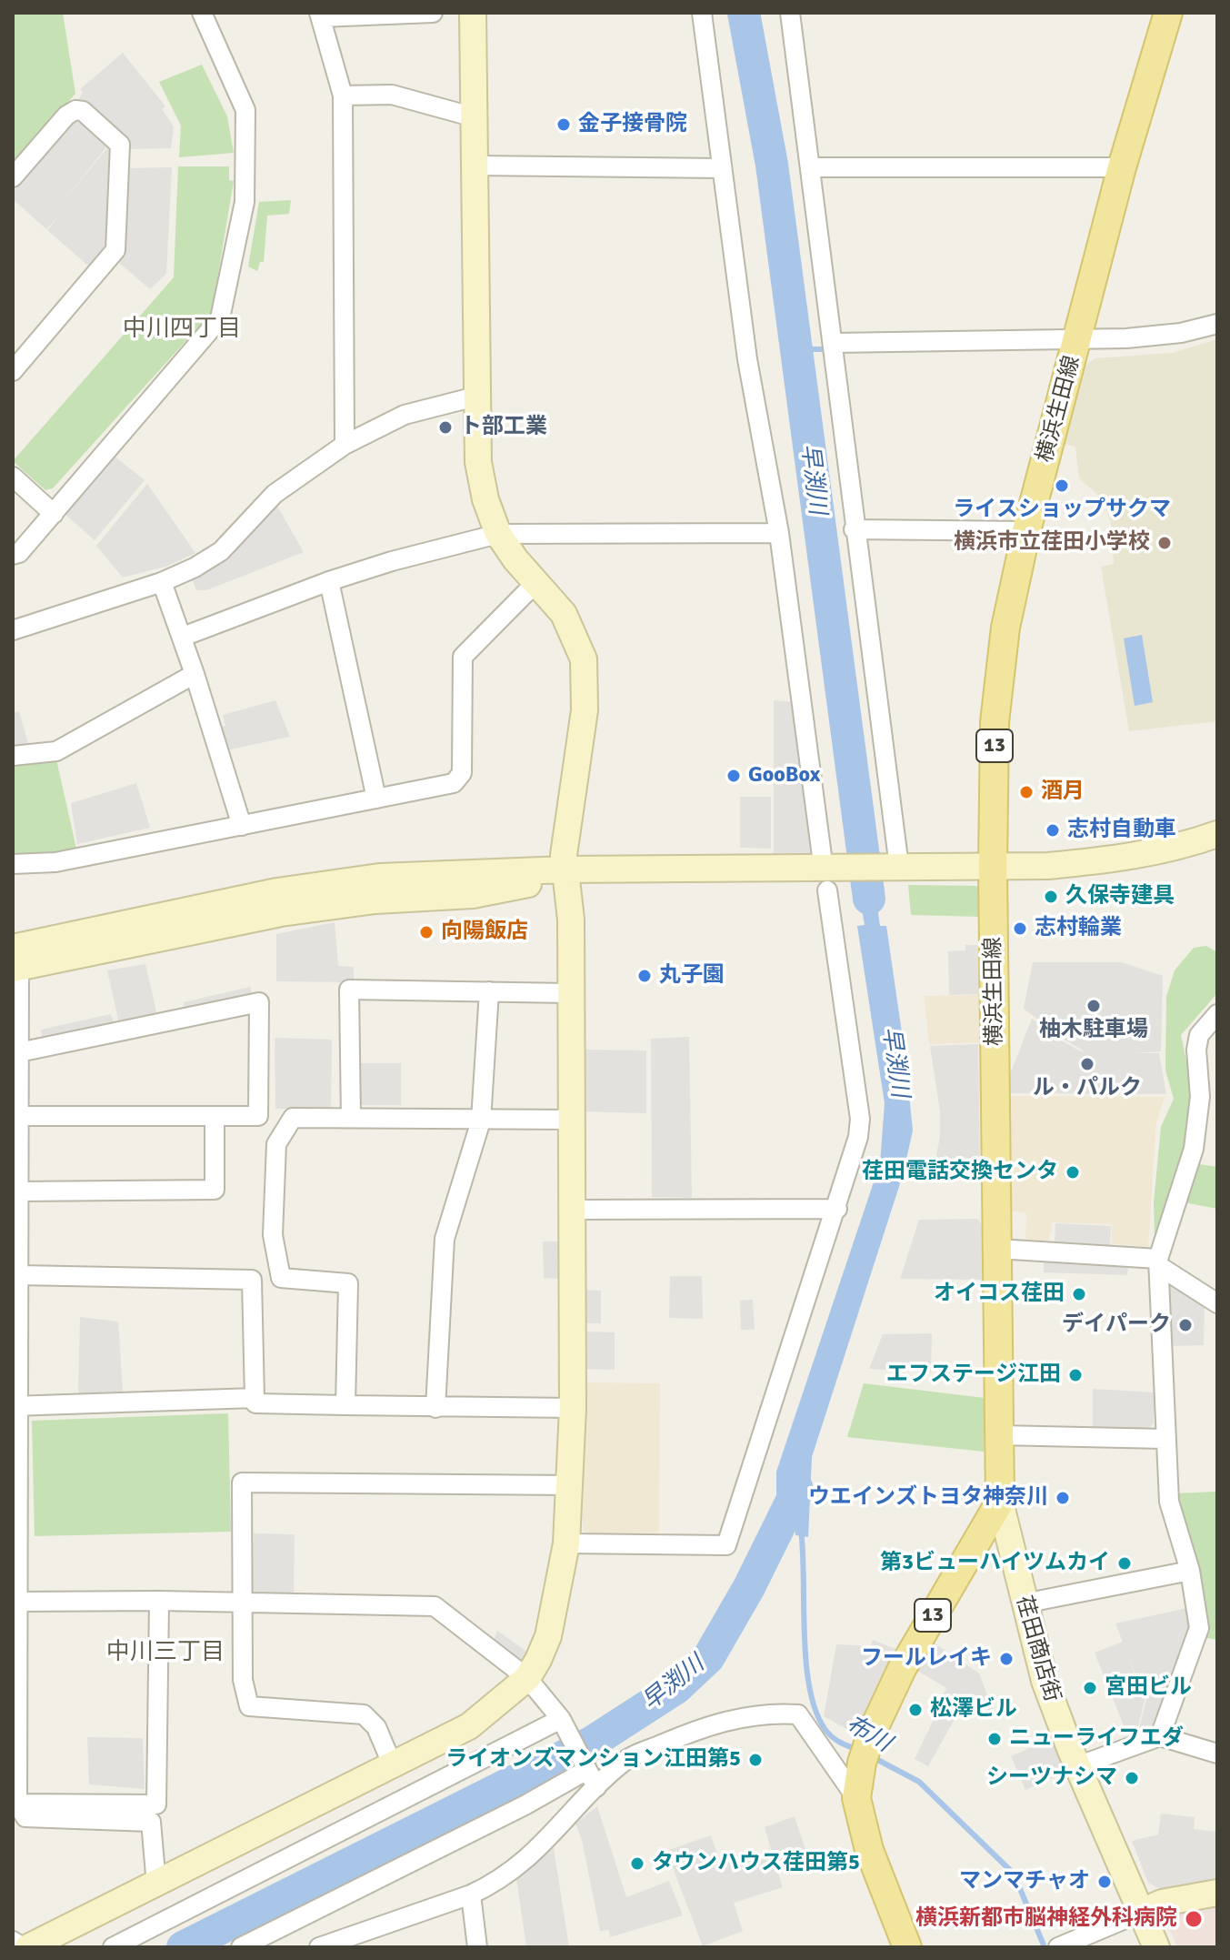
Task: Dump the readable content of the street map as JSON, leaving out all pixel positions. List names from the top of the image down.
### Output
{
  "streets": {
    "main road": ["横浜生田線", "13"],
    "street": ["荏田商店街"]
  },
  "crossings": [
    ["横浜生田線", "13"],
    ["横浜生田線", "荏田商店街"],
    ["13", "荏田商店街"]
  ],
  "districts": ["中川四丁目", "中川三丁目"],
  "water": ["早渕川", "布川"],
  "places": [
    "金子接骨院",
    "ト部工業",
    "ライスショップサクマ",
    "横浜市立荏田小学校",
    "GooBox",
    "酒月",
    "志村自動車",
    "久保寺建具",
    "志村輪業",
    "向陽飯店",
    "丸子園",
    "柚木駐車場",
    "ル・パルク",
    "荏田電話交換センタ",
    "オイコス荏田",
    "デイパーク",
    "エフステージ江田",
    "ウエインズトヨタ神奈川",
    "第3ビューハイツムカイ",
    "フールレイキ",
    "宮田ビル",
    "松澤ビル",
    "ニューライフエダ",
    "ライオンズマンション江田第5",
    "シーツナシマ",
    "タウンハウス荏田第5",
    "マンマチャオ",
    "横浜新都市脳神経外科病院"
  ]
}
